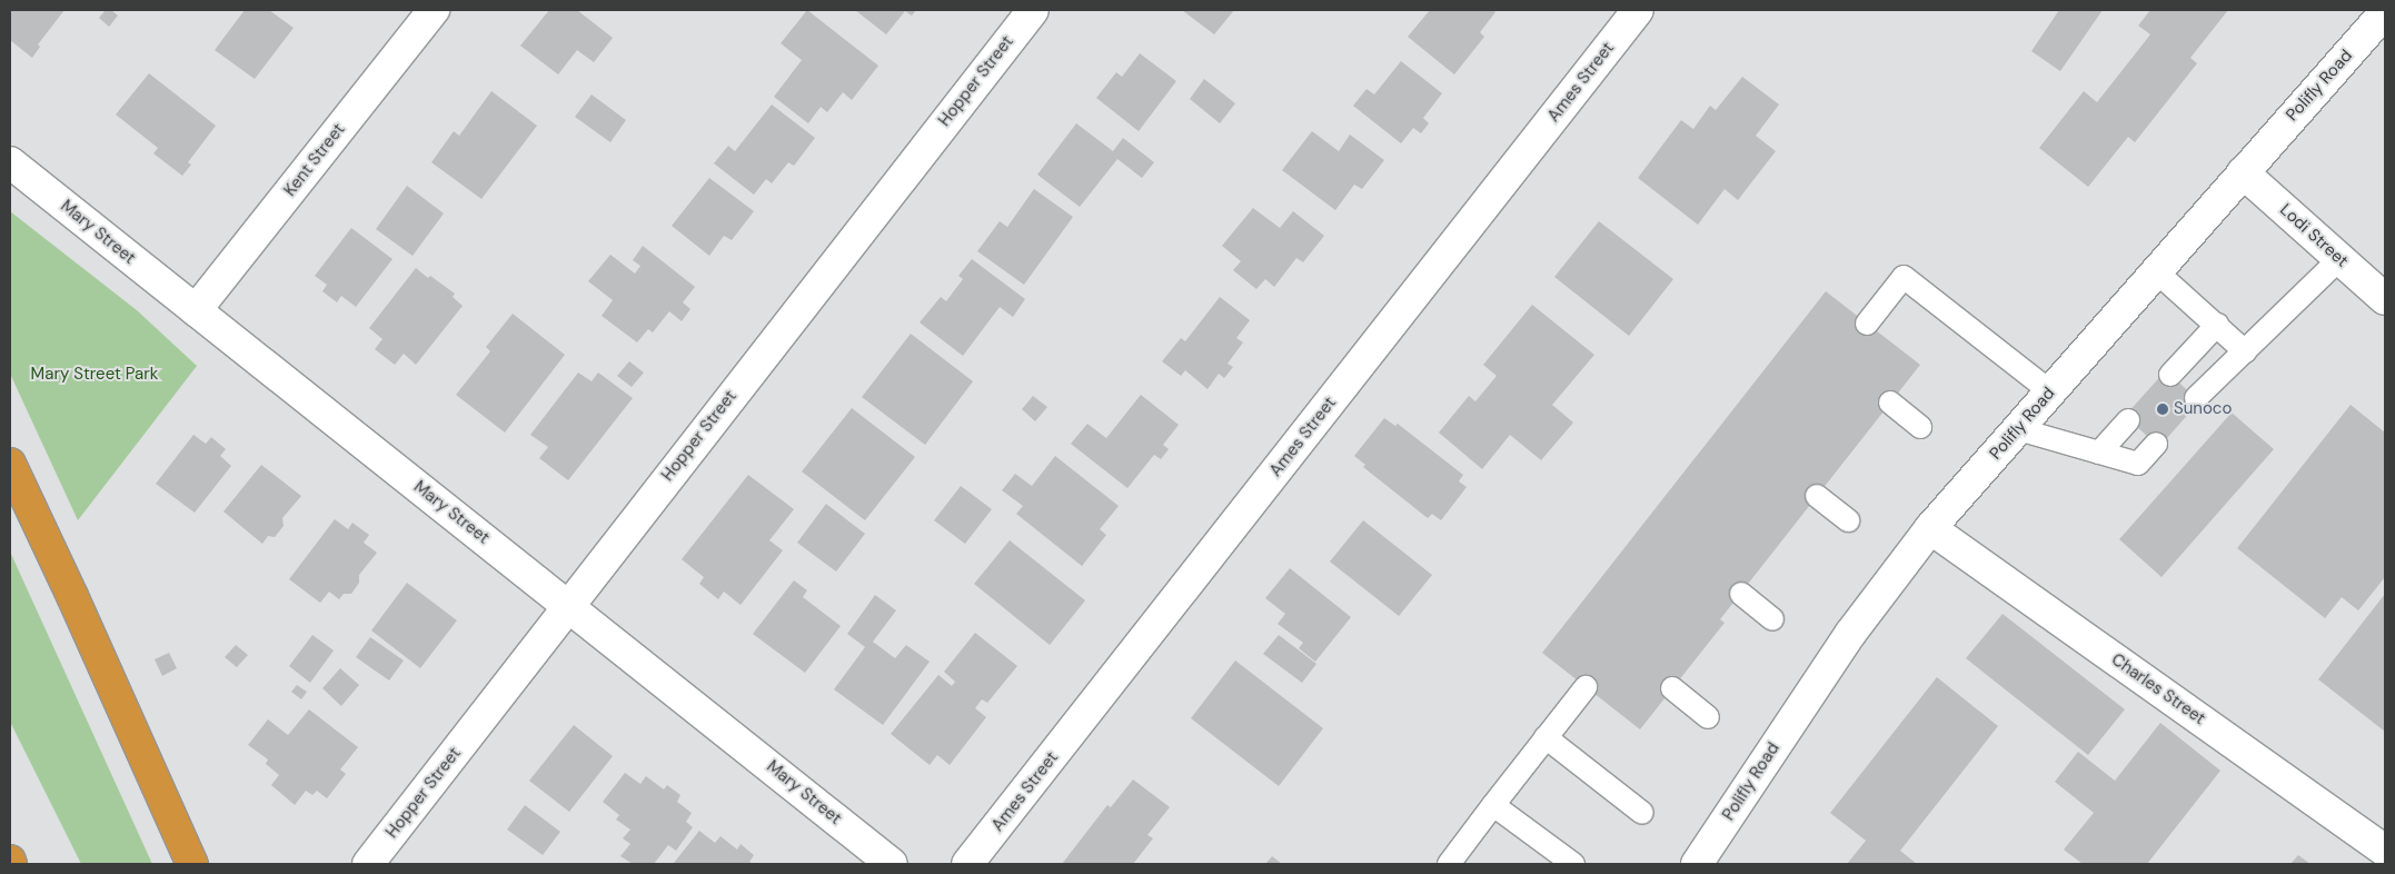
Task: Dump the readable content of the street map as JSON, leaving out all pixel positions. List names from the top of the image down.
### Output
{
  "streets": {
    "street": [
      "Hopper Street",
      "Ames Street",
      "Polifly Road",
      "Kent Street",
      "Mary Street",
      "Lodi Street",
      "Charles Street"
    ]
  },
  "crossings": [
    ["Hopper Street", "Mary Street"],
    ["Polifly Road", "Lodi Street"],
    ["Polifly Road", "Charles Street"],
    ["Kent Street", "Mary Street"]
  ],
  "parks": ["Mary Street Park"],
  "places": ["Sunoco"]
}
